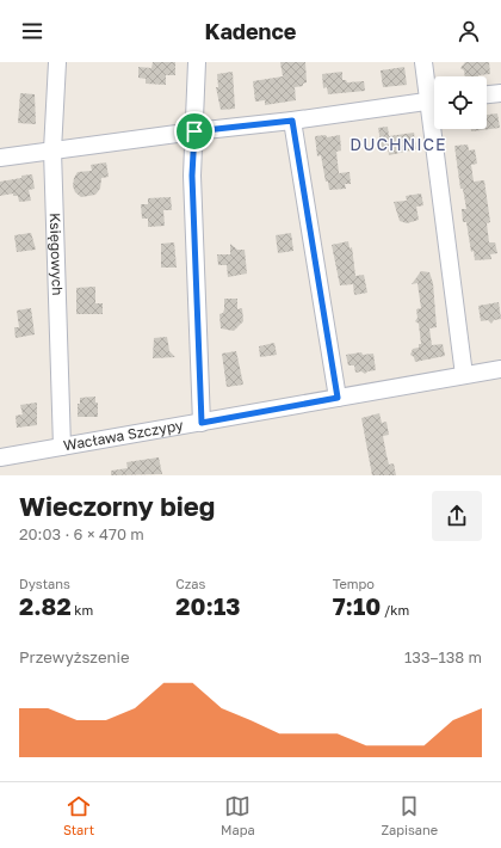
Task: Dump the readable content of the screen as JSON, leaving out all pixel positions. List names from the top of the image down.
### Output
{
  "streets": {
    "street": ["Księgowych", "Wacława Szczypy"]
  },
  "crossings": [
    ["Księgowych", "Wacława Szczypy"]
  ],
  "districts": ["DUCHNICE"],
  "page": {
    "header": "Kadence",
    "heading": ["Wieczorny bieg", "20:03 · 6 × 470 m"],
    "stats": [
      ["Dystans", "2.82 km"],
      ["Czas", "20:13"],
      ["Tempo", "7:10 /km"]
    ],
    "chart": ["Przewyższenie", "133–138 m"],
    "tabs": ["Start", "Mapa", "Zapisane"]
  }
}
